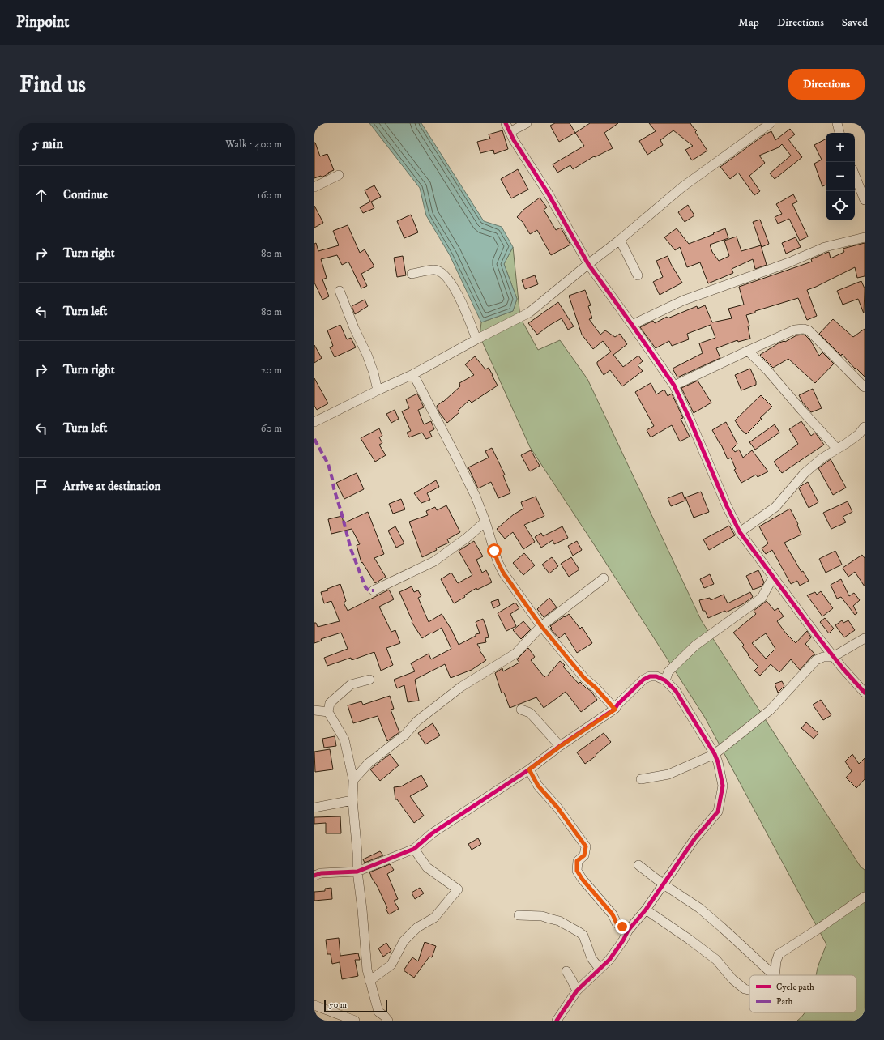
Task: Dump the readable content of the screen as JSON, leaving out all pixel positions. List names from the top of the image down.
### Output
{
  "legend": ["Cycle path", "Path"],
  "scale_bar": "50 m",
  "page": {
    "header": "Pinpoint",
    "nav": ["Map", "Directions", "Saved"],
    "buttons": "Directions",
    "title": "Find us",
    "heading": ["5 min", "Walk · 400 m"],
    "map_buttons": ["+", "−"],
    "list": [
      ["Continue", "160 m"],
      ["Turn right", "80 m"],
      ["Turn left", "80 m"],
      ["Turn right", "20 m"],
      ["Turn left", "60 m"],
      "Arrive at destination"
    ],
    "scale": "50 m"
  }
}
